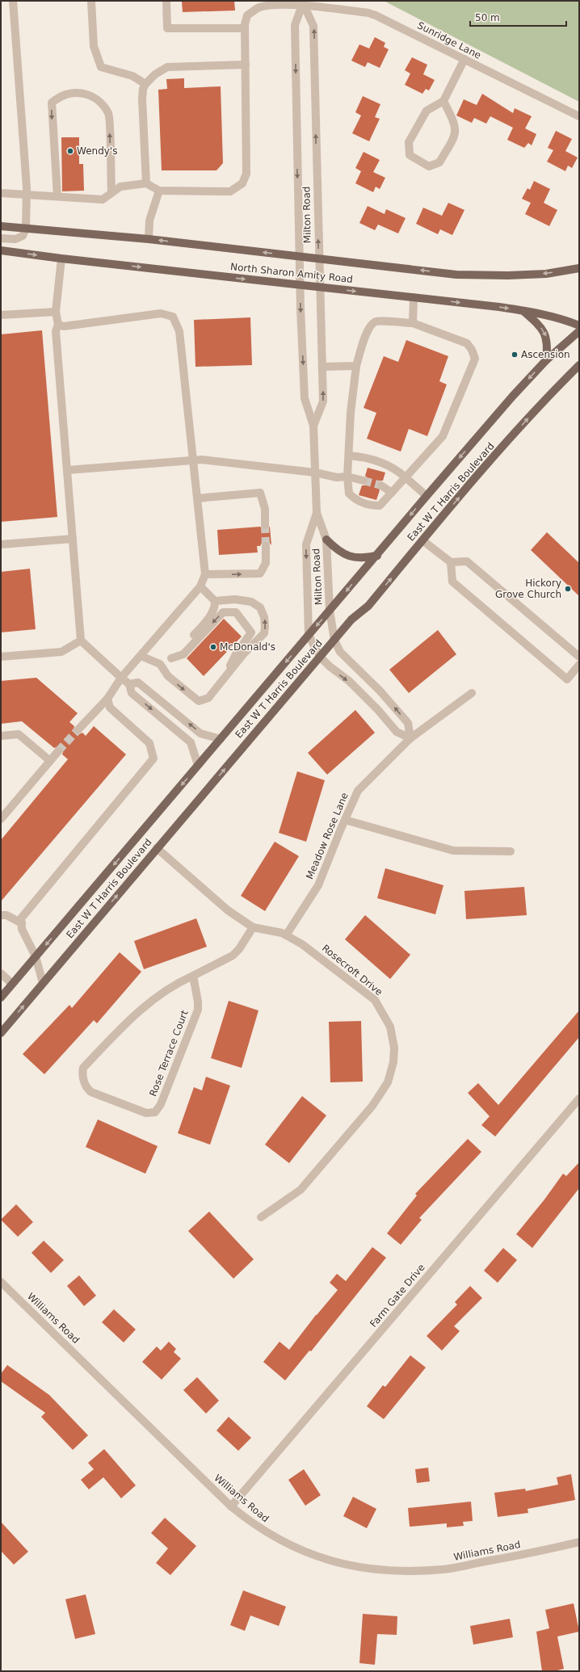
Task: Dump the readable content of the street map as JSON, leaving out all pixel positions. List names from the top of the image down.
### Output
{
  "streets": {
    "main road": ["North Sharon Amity Road", "East W T Harris Boulevard"],
    "street": [
      "Sunridge Lane",
      "Milton Road",
      "Meadow Rose Lane",
      "Rosecroft Drive",
      "Rose Terrace Court",
      "Farm Gate Drive",
      "Williams Road"
    ]
  },
  "crossings": [
    ["Sunridge Lane", "Milton Road"],
    ["Milton Road", "North Sharon Amity Road"],
    ["Milton Road", "East W T Harris Boulevard"],
    ["East W T Harris Boulevard", "Rosecroft Drive"],
    ["Meadow Rose Lane", "Rosecroft Drive"],
    ["Rosecroft Drive", "Rose Terrace Court"],
    ["Farm Gate Drive", "Williams Road"]
  ],
  "places": [
    "Wendy's",
    "Ascension",
    "Hickory Grove Church",
    "McDonald's"
  ],
  "scale_bar": "50 m"
}
